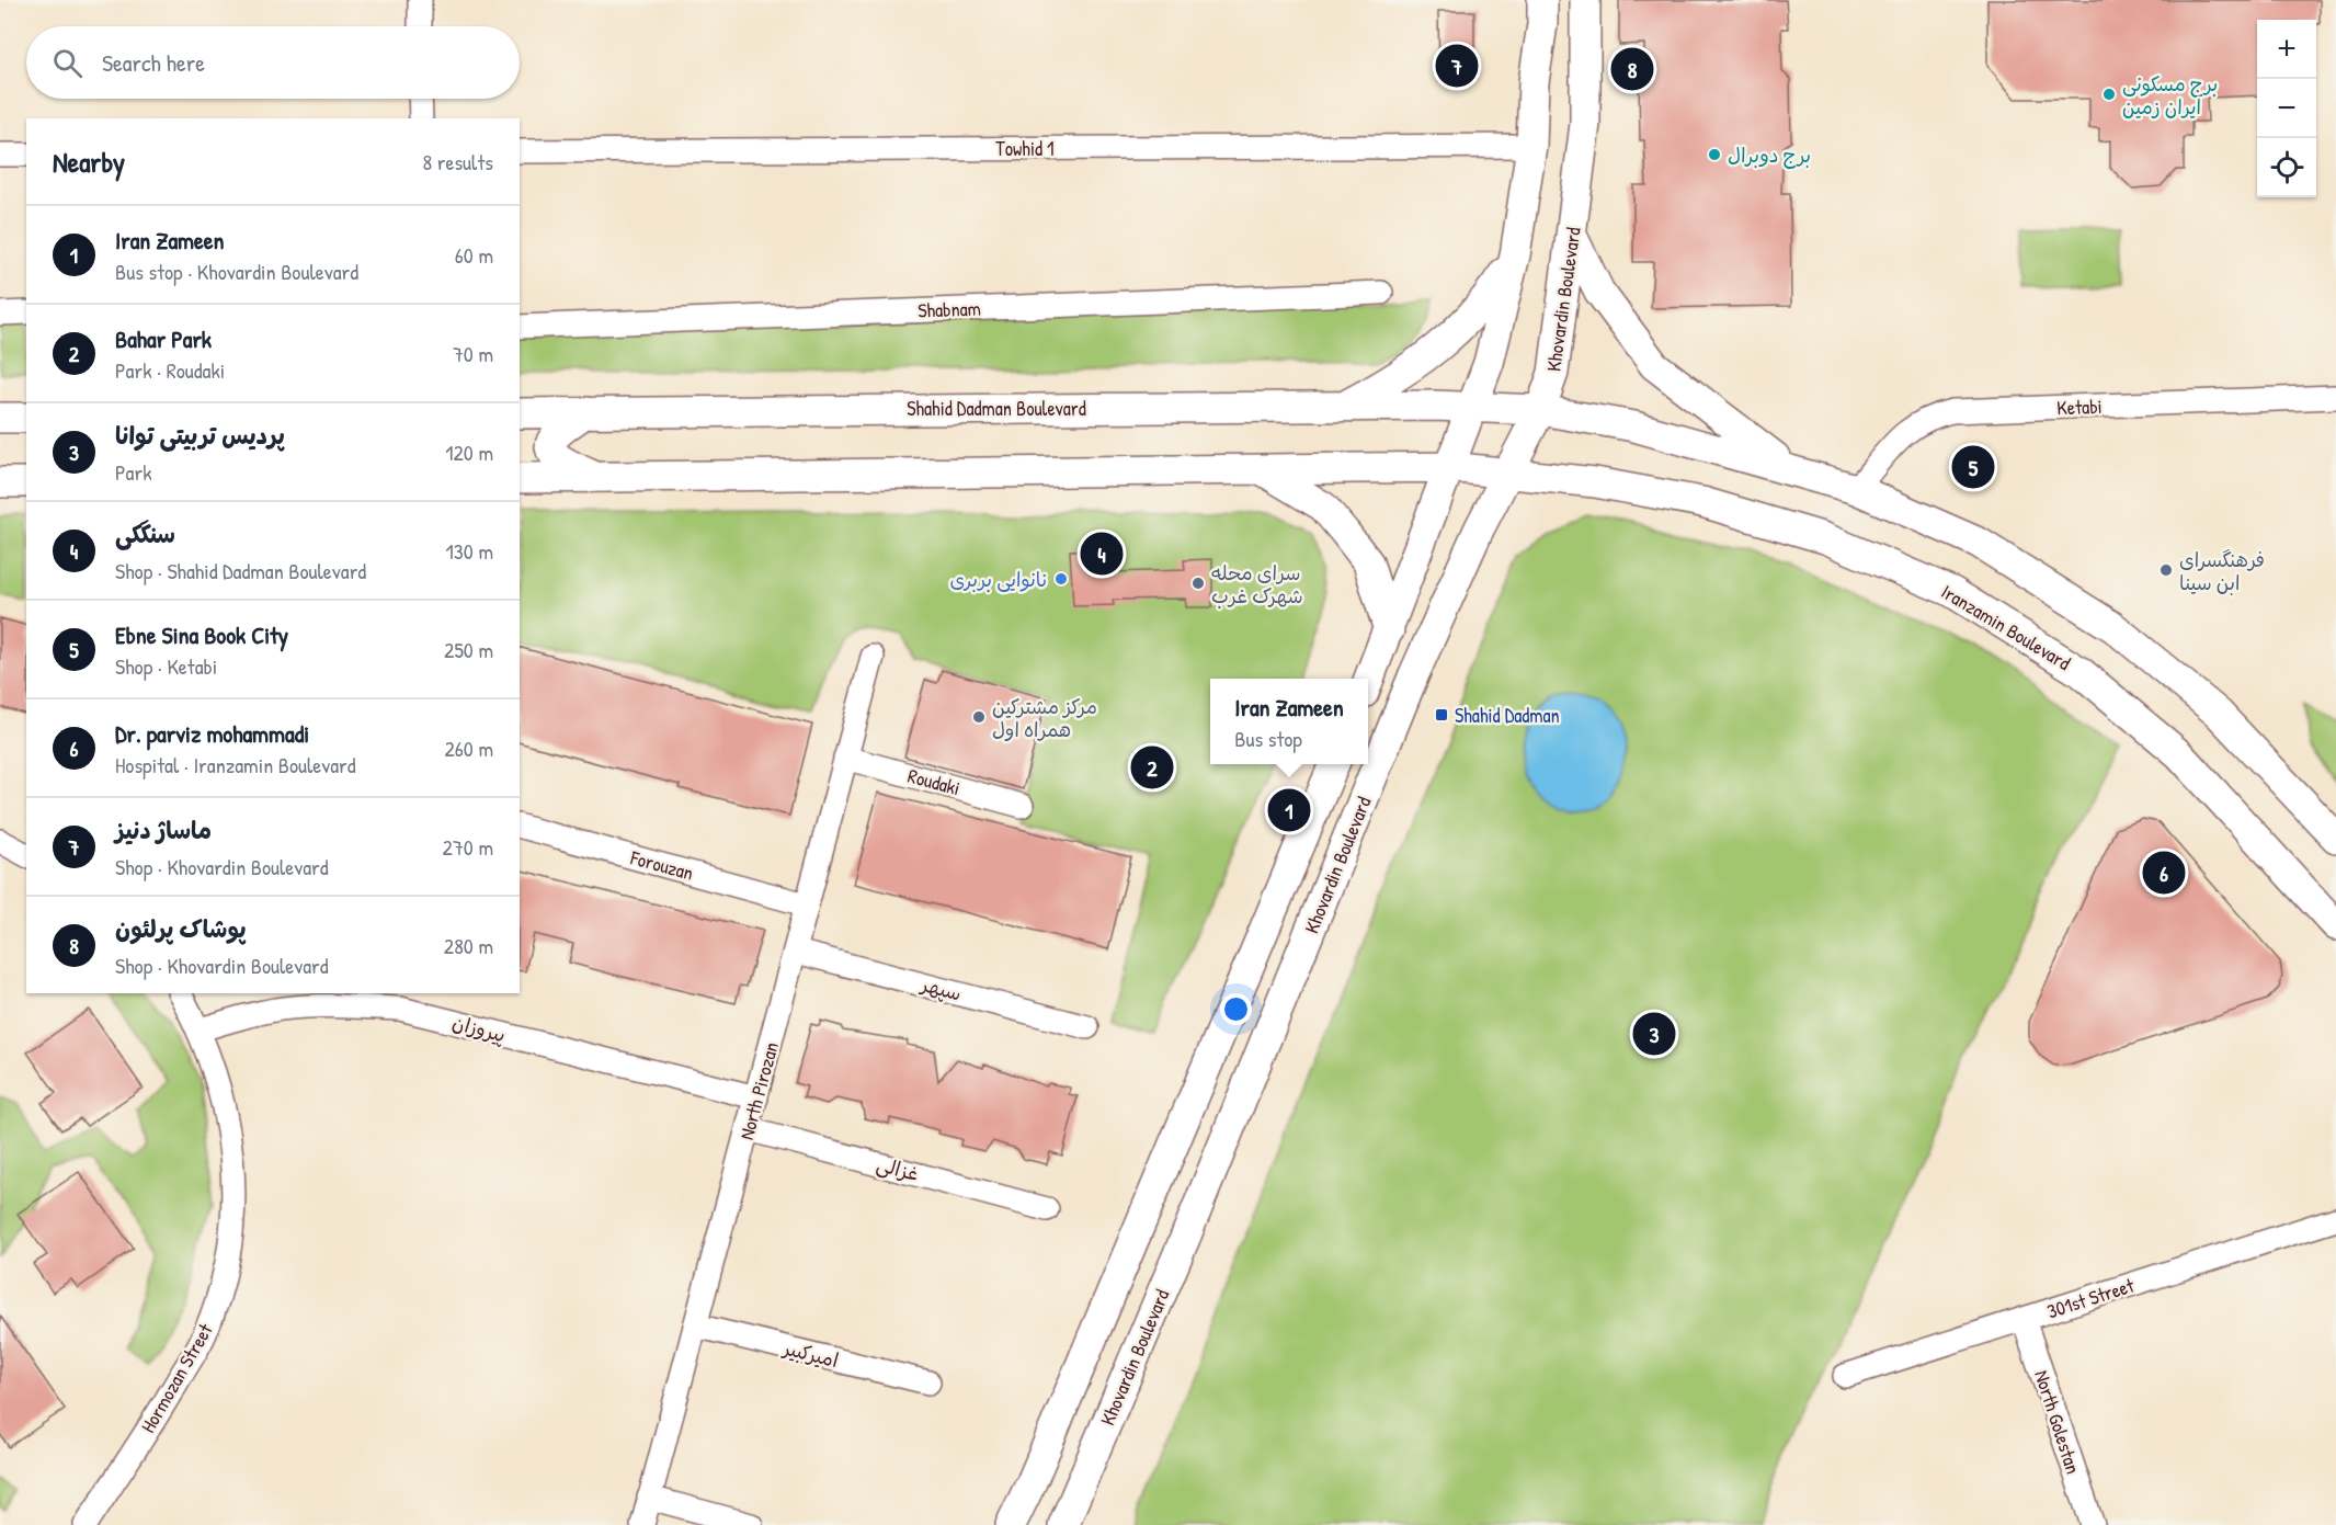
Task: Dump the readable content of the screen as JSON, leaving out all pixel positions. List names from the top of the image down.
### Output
{
  "streets": {
    "main road": ["Khovardin Boulevard", "Shahid Dadman Boulevard", "Iranzamin Boulevard"],
    "street": [
      "Towhid 1",
      "Shabnam",
      "Ketabi",
      "Roudaki",
      "Forouzan",
      "سپهر",
      "پیروزان",
      "North Pirozan",
      "غزالی",
      "301st Street",
      "امیرکبیر",
      "Hormozan Street",
      "North Golestan"
    ]
  },
  "crossings": [
    ["Khovardin Boulevard", "Shahid Dadman Boulevard"],
    ["Khovardin Boulevard", "Iranzamin Boulevard"],
    ["Roudaki", "North Pirozan"],
    ["Forouzan", "North Pirozan"],
    ["سپهر", "North Pirozan"],
    ["پیروزان", "North Pirozan"],
    ["پیروزان", "Hormozan Street"],
    ["North Pirozan", "غزالی"],
    ["North Pirozan", "امیرکبیر"],
    ["301st Street", "North Golestan"]
  ],
  "places": {
    "other": [
      "برج مسکونی ایران زمین",
      "برج دوبرال",
      "فرهنگسرای ابن سینا",
      "نانوایی بربری",
      "سرای محله شهرک غرب",
      "مرکز مشترکین همراه اول"
    ],
    "transit": ["Shahid Dadman"]
  },
  "page": {
    "map_buttons": ["+", "−"],
    "search": "Search here",
    "pins": [
      "7",
      "8",
      "5",
      "4",
      "2",
      "1",
      "6",
      "3"
    ],
    "heading": ["Nearby", "8 results"],
    "list": [
      {
        "mark": "1",
        "name": "Iran Zameen",
        "note": "Bus stop · Khovardin Boulevard",
        "value": "60 m"
      },
      {
        "mark": "2",
        "name": "Bahar Park",
        "note": "Park · Roudaki",
        "value": "70 m"
      },
      {
        "mark": "3",
        "name": "پردیس تربیتی توانا",
        "note": "Park",
        "value": "120 m"
      },
      {
        "mark": "4",
        "name": "سنگکی",
        "note": "Shop · Shahid Dadman Boulevard",
        "value": "130 m"
      },
      {
        "mark": "5",
        "name": "Ebne Sina Book City",
        "note": "Shop · Ketabi",
        "value": "250 m"
      },
      {
        "mark": "6",
        "name": "Dr. parviz mohammadi",
        "note": "Hospital · Iranzamin Boulevard",
        "value": "260 m"
      },
      {
        "mark": "7",
        "name": "ماساژ دنیز",
        "note": "Shop · Khovardin Boulevard",
        "value": "270 m"
      },
      {
        "mark": "8",
        "name": "پوشاک پرلئون",
        "note": "Shop · Khovardin Boulevard",
        "value": "280 m"
      }
    ],
    "popup": ["Iran Zameen", "Bus stop"]
  }
}
